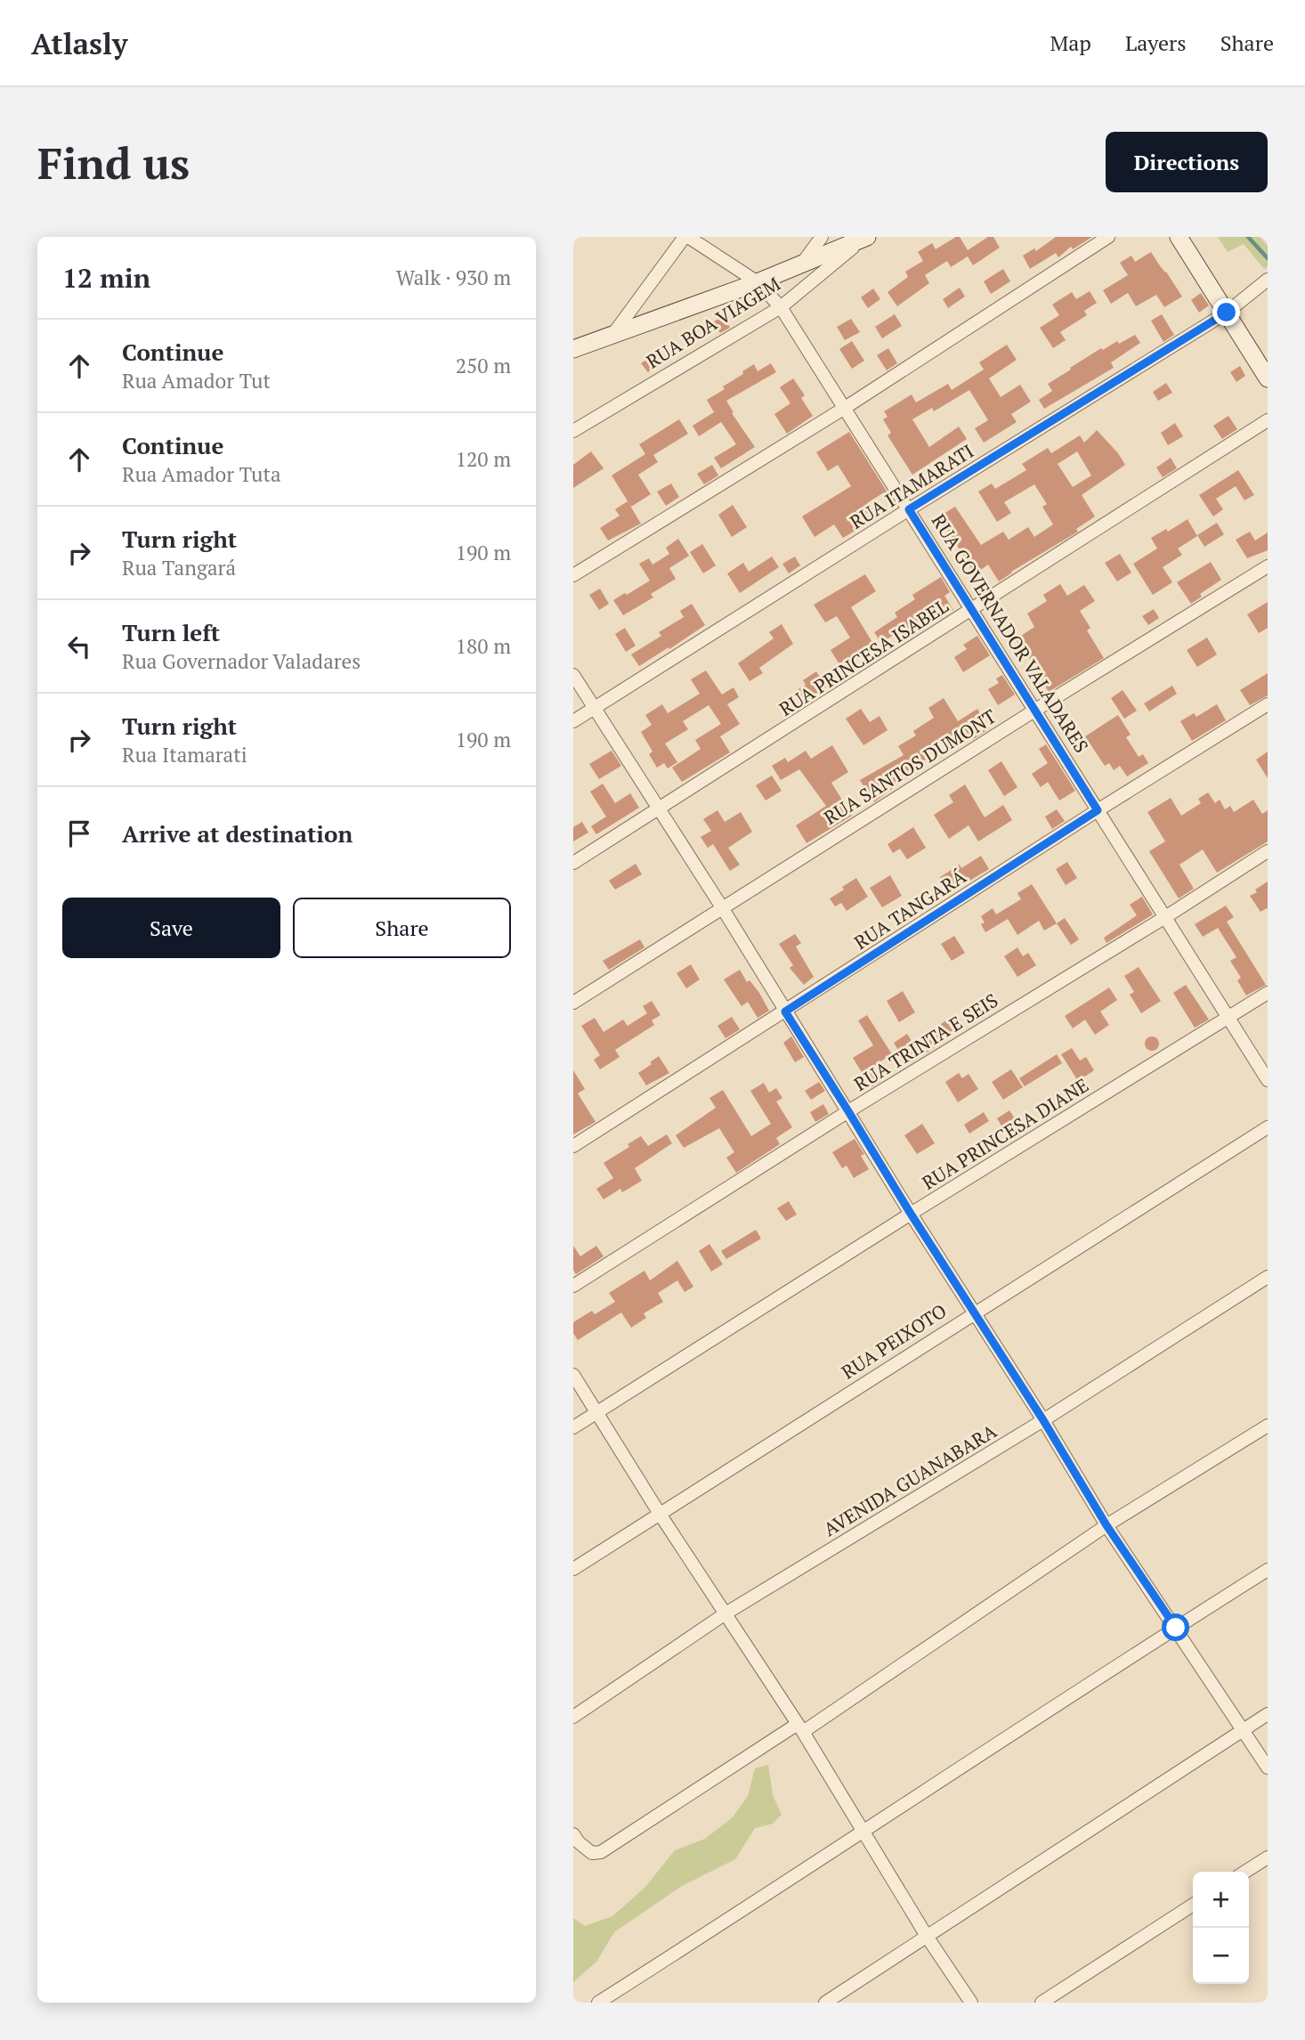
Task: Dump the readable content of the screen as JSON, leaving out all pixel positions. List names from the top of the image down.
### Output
{
  "streets": {
    "street": [
      "RUA BOA VIAGEM",
      "RUA ITAMARATI",
      "RUA GOVERNADOR VALADARES",
      "RUA PRINCESA ISABEL",
      "RUA SANTOS DUMONT",
      "RUA TANGARÁ",
      "RUA TRINTA E SEIS",
      "RUA PRINCESA DIANE",
      "RUA PEIXOTO",
      "AVENIDA GUANABARA"
    ]
  },
  "crossings": [
    ["RUA BOA VIAGEM", "RUA GOVERNADOR VALADARES"],
    ["RUA ITAMARATI", "RUA GOVERNADOR VALADARES"],
    ["RUA GOVERNADOR VALADARES", "RUA PRINCESA ISABEL"],
    ["RUA GOVERNADOR VALADARES", "RUA SANTOS DUMONT"],
    ["RUA GOVERNADOR VALADARES", "RUA TANGARÁ"],
    ["RUA GOVERNADOR VALADARES", "RUA TRINTA E SEIS"],
    ["RUA GOVERNADOR VALADARES", "RUA PRINCESA DIANE"]
  ],
  "page": {
    "header": "Atlasly",
    "nav": ["Map", "Layers", "Share"],
    "buttons": [
      "Directions",
      ["Save", "Share"]
    ],
    "title": "Find us",
    "heading": ["12 min", "Walk · 930 m"],
    "list": [
      ["Continue", "Rua Amador Tut", "250 m"],
      ["Continue", "Rua Amador Tuta", "120 m"],
      ["Turn right", "Rua Tangará", "190 m"],
      ["Turn left", "Rua Governador Valadares", "180 m"],
      ["Turn right", "Rua Itamarati", "190 m"],
      "Arrive at destination"
    ],
    "map_buttons": ["+", "−"]
  }
}
